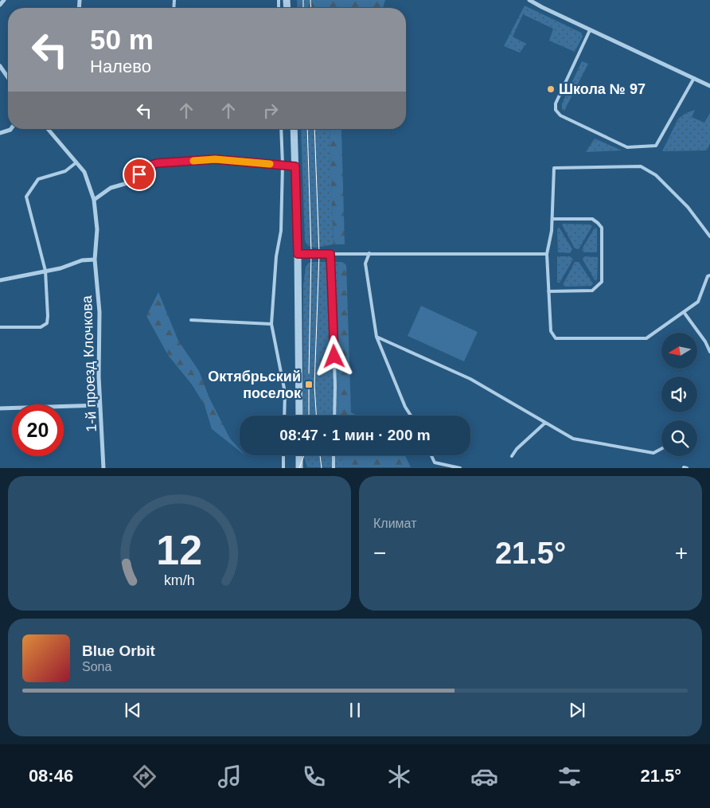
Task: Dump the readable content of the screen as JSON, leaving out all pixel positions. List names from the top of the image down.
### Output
{
  "streets": {
    "street": ["1-й проезд Клочкова"]
  },
  "places": {
    "other": ["Школа № 97"],
    "transit": ["Октябрьский поселок"]
  },
  "north": "left",
  "page": {
    "turn": ["50 m", "Налево"],
    "limit": "20",
    "trip": "08:47 · 1 мин · 200 m",
    "tile": "Климат",
    "heat": ["−", "21.5°", "+"],
    "song": ["Blue Orbit", "Sona"],
    "tabs": ["08:46", "21.5°"],
    "gauge": ["12", "km/h"]
  }
}
